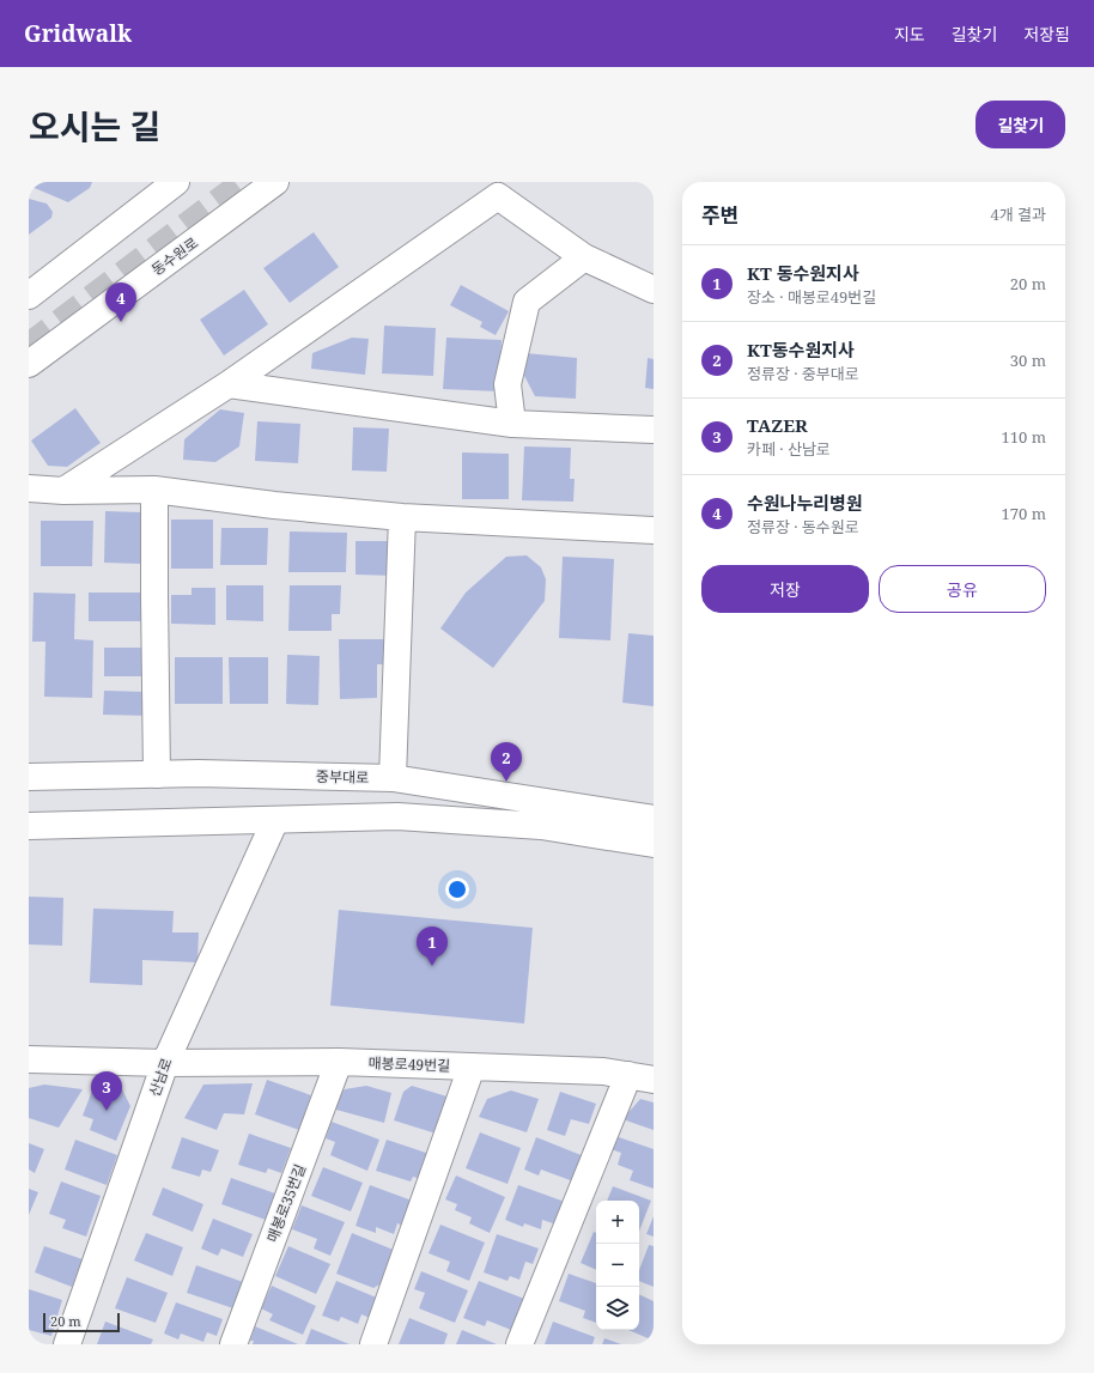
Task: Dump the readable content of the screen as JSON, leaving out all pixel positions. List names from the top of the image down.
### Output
{
  "streets": {
    "street": [
      "동수원로",
      "중부대로",
      "매봉로49번길",
      "산남로",
      "매봉로35번길"
    ]
  },
  "crossings": [
    ["매봉로49번길", "산남로"],
    ["매봉로49번길", "매봉로35번길"]
  ],
  "scale_bar": "20 m",
  "page": {
    "header": "Gridwalk",
    "nav": ["지도", "길찾기", "저장됨"],
    "title": "오시는 길",
    "buttons": [
      "길찾기",
      ["저장", "공유"]
    ],
    "heading": ["주변", "4개 결과"],
    "list": [
      {
        "mark": "1",
        "name": "KT 동수원지사",
        "note": "장소 · 매봉로49번길",
        "value": "20 m"
      },
      {
        "mark": "2",
        "name": "KT동수원지사",
        "note": "정류장 · 중부대로",
        "value": "30 m"
      },
      {
        "mark": "3",
        "name": "TAZER",
        "note": "카페 · 산남로",
        "value": "110 m"
      },
      {
        "mark": "4",
        "name": "수원나누리병원",
        "note": "정류장 · 동수원로",
        "value": "170 m"
      }
    ],
    "pins": [
      "4",
      "2",
      "1",
      "3"
    ],
    "map_buttons": ["+", "−"],
    "scale": "20 m"
  }
}
